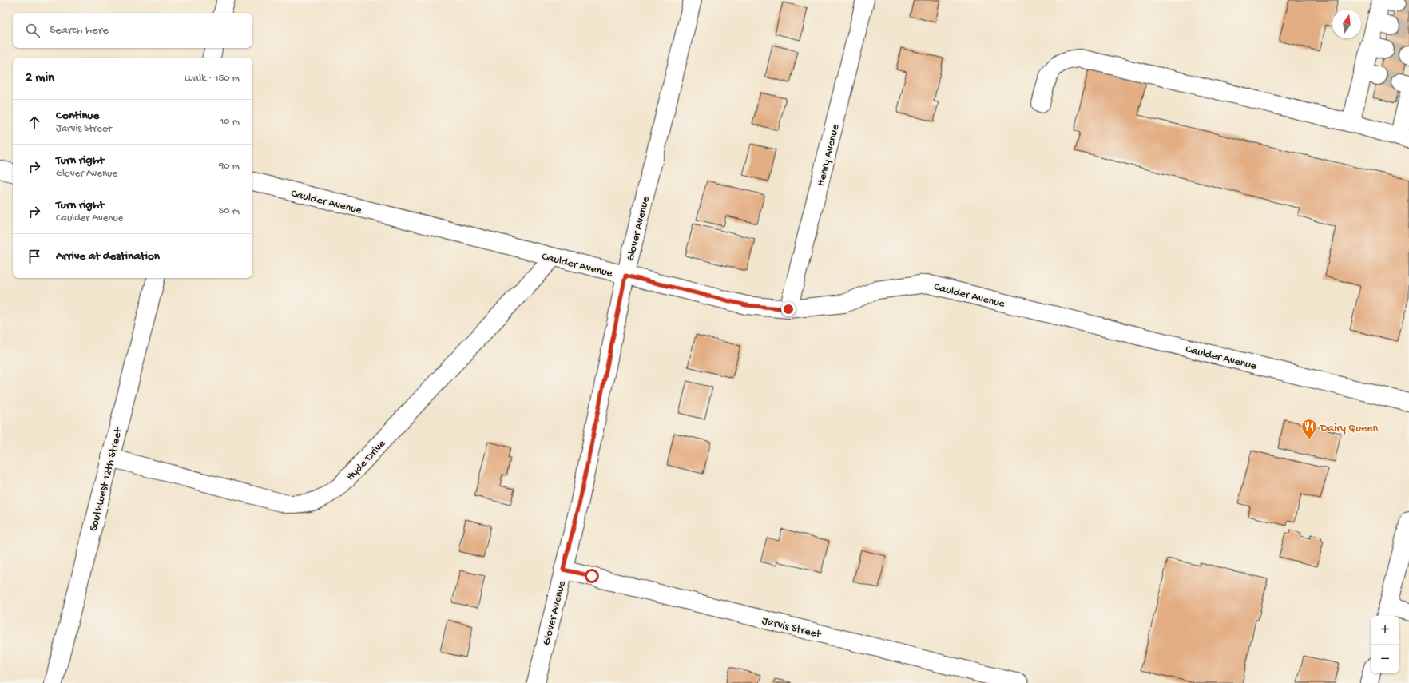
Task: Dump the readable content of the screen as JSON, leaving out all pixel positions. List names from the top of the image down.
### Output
{
  "streets": {
    "street": [
      "Henry Avenue",
      "Caulder Avenue",
      "Glover Avenue",
      "Hyde Drive",
      "Southwest 12th Street",
      "Jarvis Street"
    ]
  },
  "crossings": [
    ["Henry Avenue", "Caulder Avenue"],
    ["Caulder Avenue", "Glover Avenue"],
    ["Caulder Avenue", "Hyde Drive"],
    ["Glover Avenue", "Jarvis Street"],
    ["Hyde Drive", "Southwest 12th Street"]
  ],
  "places": {
    "restaurant": ["Dairy Queen"]
  },
  "north": "top",
  "page": {
    "search": "Search here",
    "heading": ["2 min", "Walk · 150 m"],
    "list": [
      ["Continue", "Jarvis Street", "10 m"],
      ["Turn right", "Glover Avenue", "90 m"],
      ["Turn right", "Caulder Avenue", "50 m"],
      "Arrive at destination"
    ],
    "map_buttons": ["+", "−"]
  }
}
